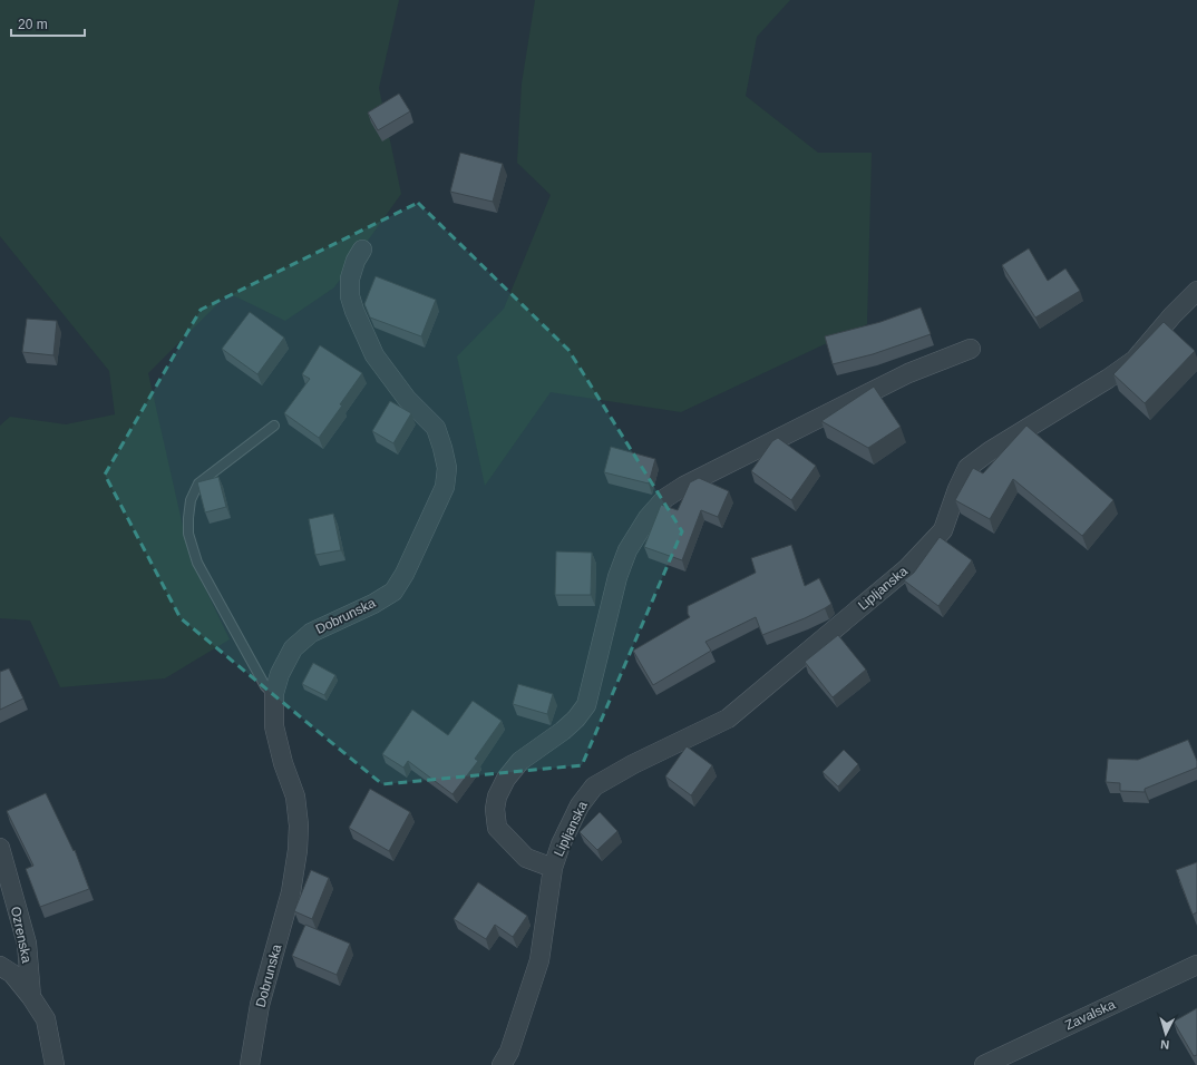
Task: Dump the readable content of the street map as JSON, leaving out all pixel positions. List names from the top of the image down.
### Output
{
  "streets": {
    "street": [
      "Lipljanska",
      "Dobrunska",
      "Ozrenska",
      "Zavalska"
    ]
  },
  "scale_bar": "20 m",
  "north": "bottom"
}
